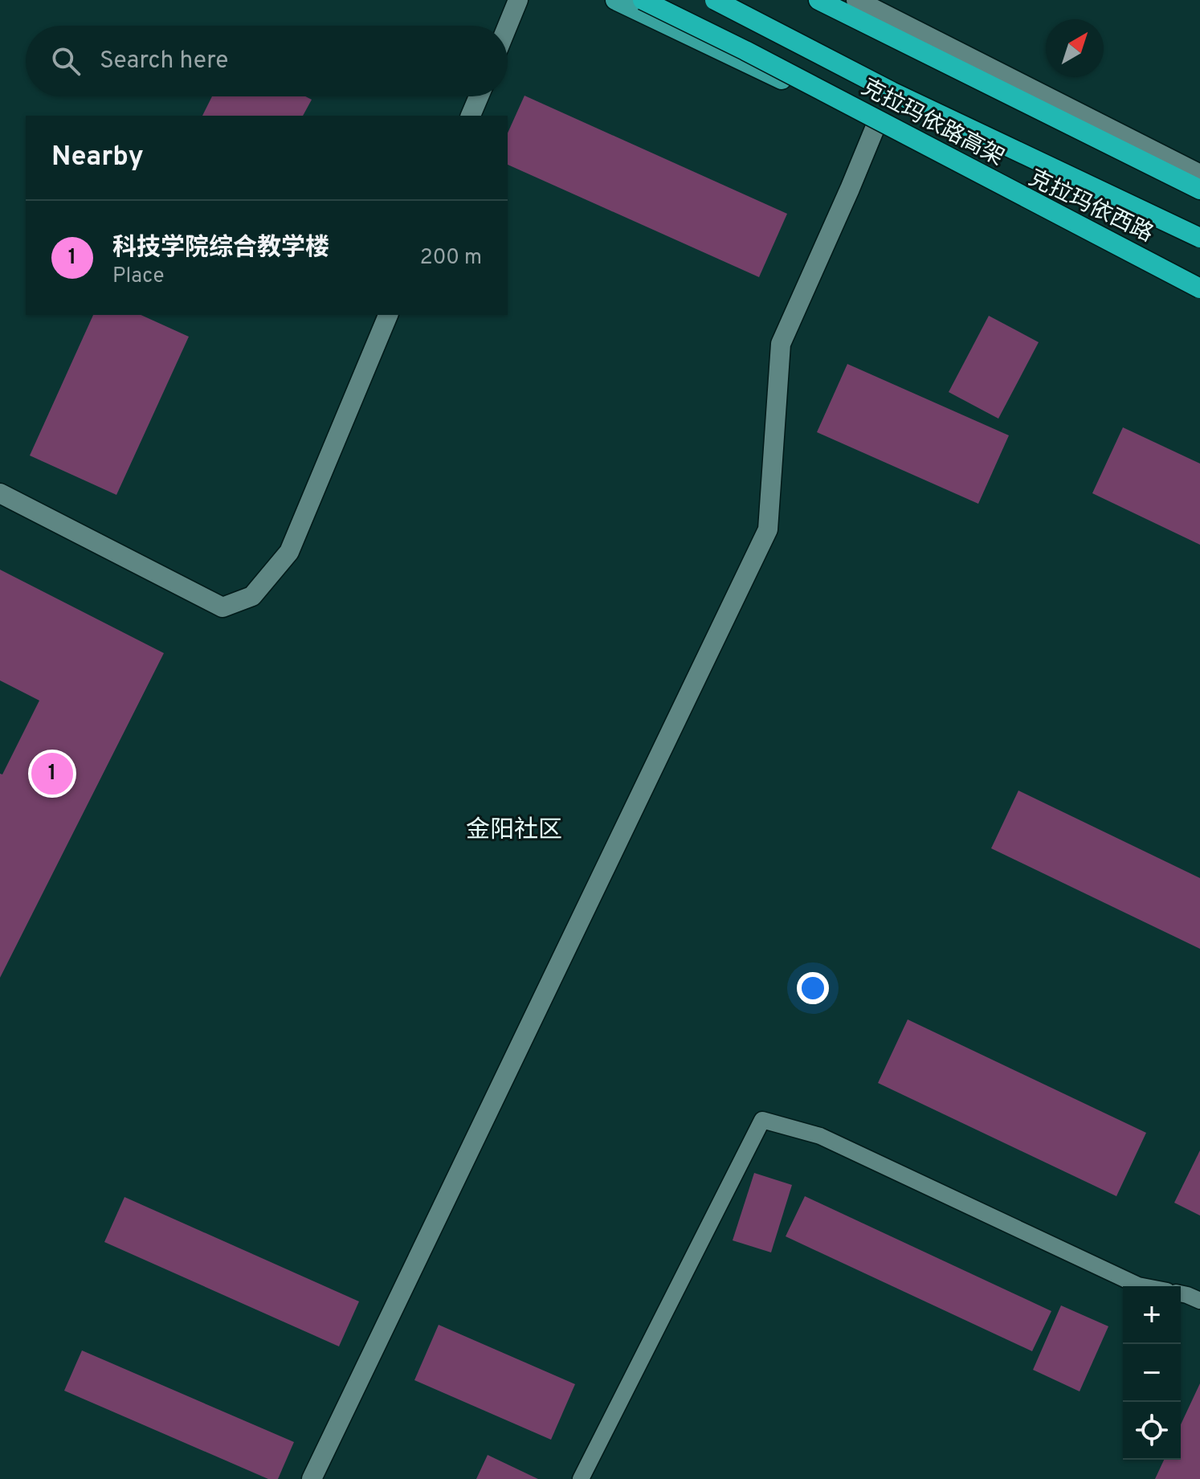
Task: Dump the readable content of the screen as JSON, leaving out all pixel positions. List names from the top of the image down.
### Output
{
  "streets": {
    "highway": ["克拉玛依路高架"],
    "main road": ["克拉玛依西路"]
  },
  "crossings": [
    ["克拉玛依路高架", "克拉玛依西路"]
  ],
  "districts": ["金阳社区"],
  "north": "top right",
  "page": {
    "search": "Search here",
    "heading": "Nearby",
    "list": [
      {
        "mark": "1",
        "name": "科技学院综合教学楼",
        "note": "Place",
        "value": "200 m"
      }
    ],
    "pins": "1",
    "map_buttons": ["+", "−"]
  }
}
